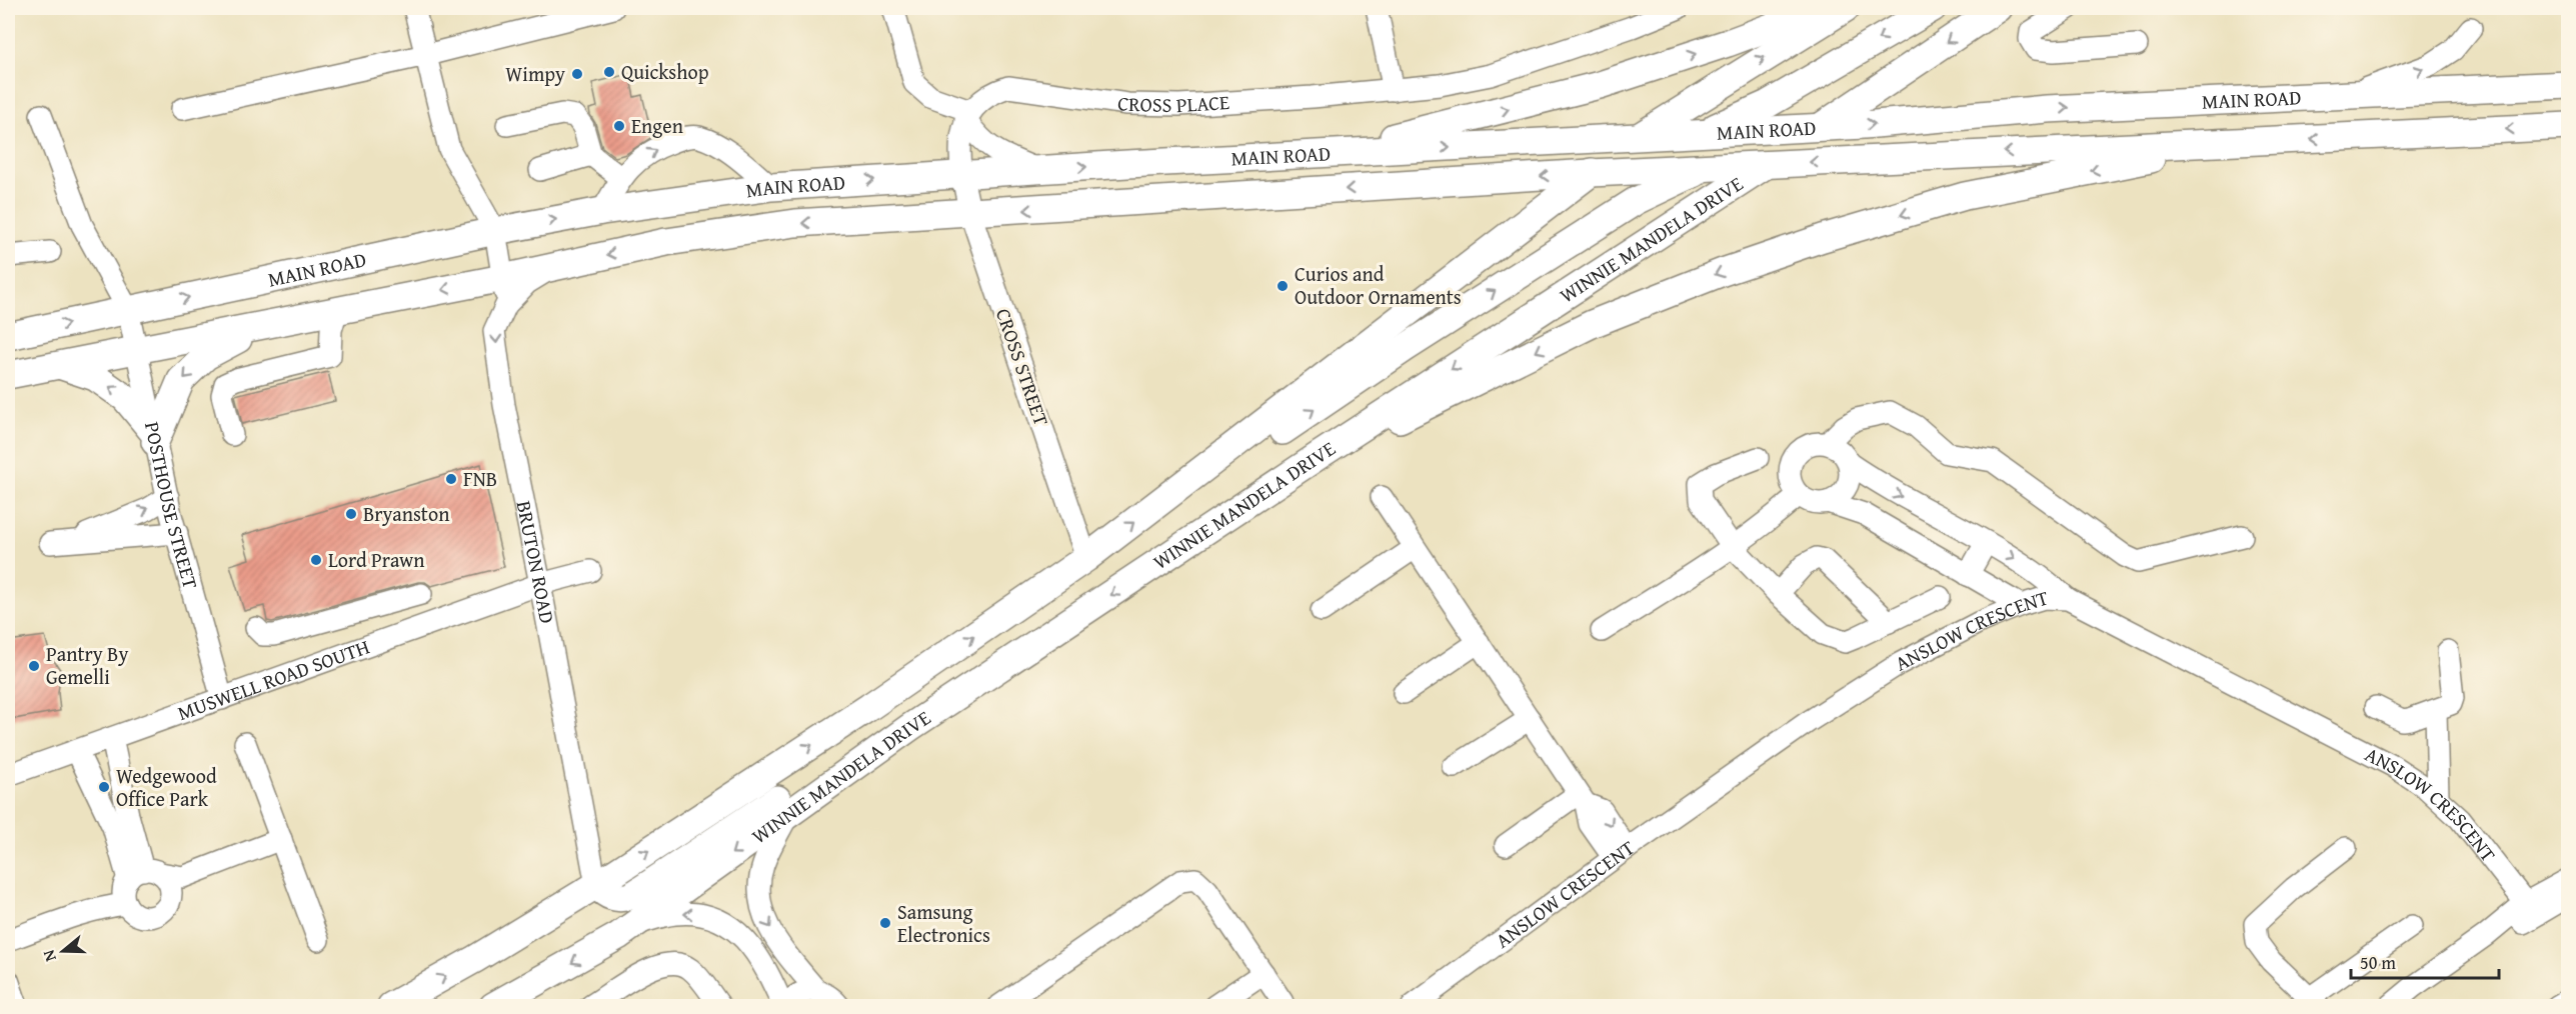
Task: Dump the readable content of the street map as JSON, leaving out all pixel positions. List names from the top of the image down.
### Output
{
  "streets": {
    "main road": ["MAIN ROAD", "WINNIE MANDELA DRIVE"],
    "street": [
      "CROSS PLACE",
      "CROSS STREET",
      "POSTHOUSE STREET",
      "BRUTON ROAD",
      "ANSLOW CRESCENT",
      "MUSWELL ROAD SOUTH"
    ]
  },
  "crossings": [
    ["MAIN ROAD", "WINNIE MANDELA DRIVE"],
    ["MAIN ROAD", "CROSS STREET"],
    ["MAIN ROAD", "POSTHOUSE STREET"],
    ["MAIN ROAD", "BRUTON ROAD"],
    ["WINNIE MANDELA DRIVE", "CROSS STREET"],
    ["WINNIE MANDELA DRIVE", "BRUTON ROAD"],
    ["POSTHOUSE STREET", "MUSWELL ROAD SOUTH"],
    ["BRUTON ROAD", "MUSWELL ROAD SOUTH"]
  ],
  "one_way": ["BRUTON ROAD"],
  "places": [
    "Quickshop",
    "Wimpy",
    "Engen",
    "Curios and Outdoor Ornaments",
    "FNB",
    "Bryanston",
    "Lord Prawn",
    "Pantry By Gemelli",
    "Wedgewood Office Park",
    "Samsung Electronics"
  ],
  "scale_bar": "50 m",
  "north": "left"
}
